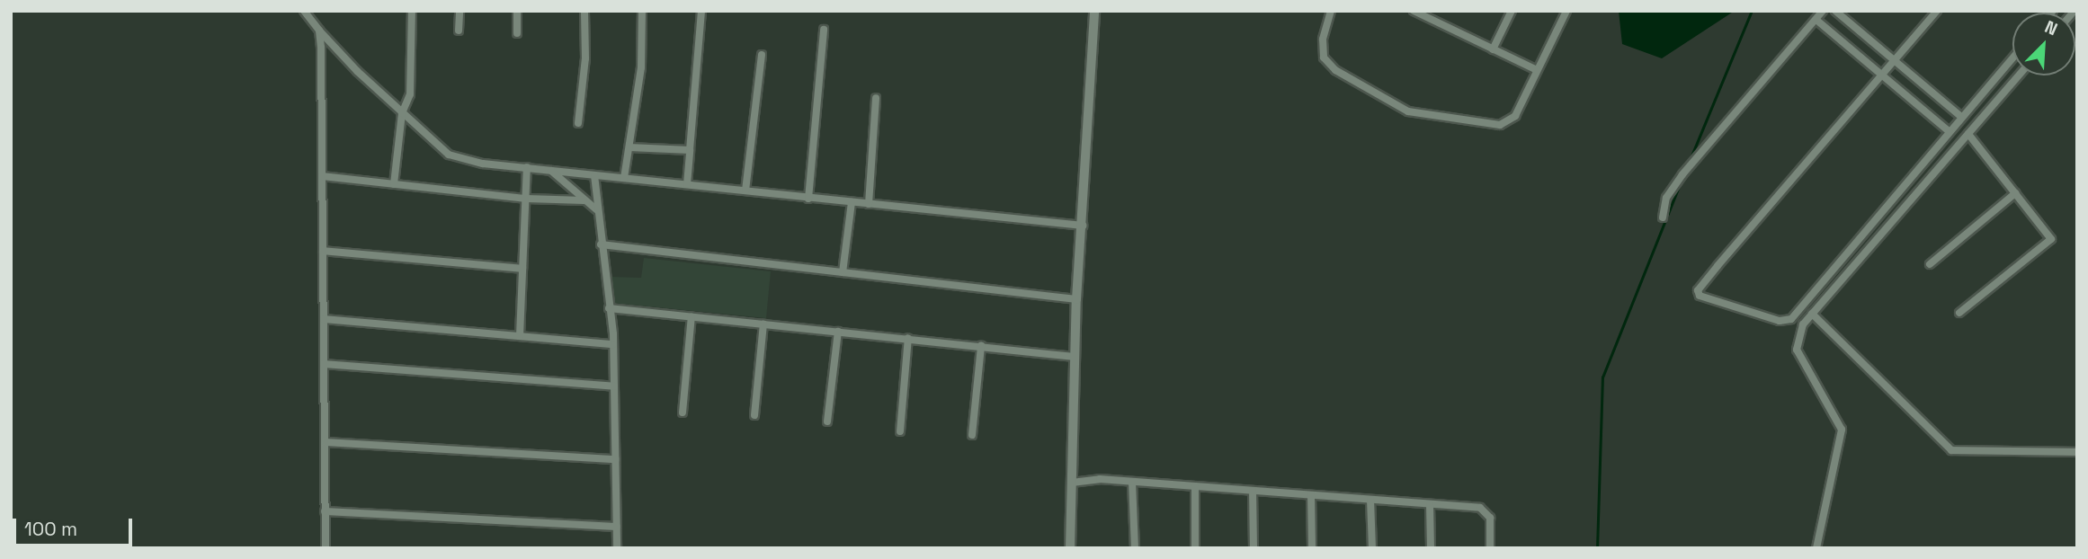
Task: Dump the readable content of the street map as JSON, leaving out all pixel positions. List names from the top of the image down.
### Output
{
  "scale_bar": "100 m",
  "north": "top right"
}
